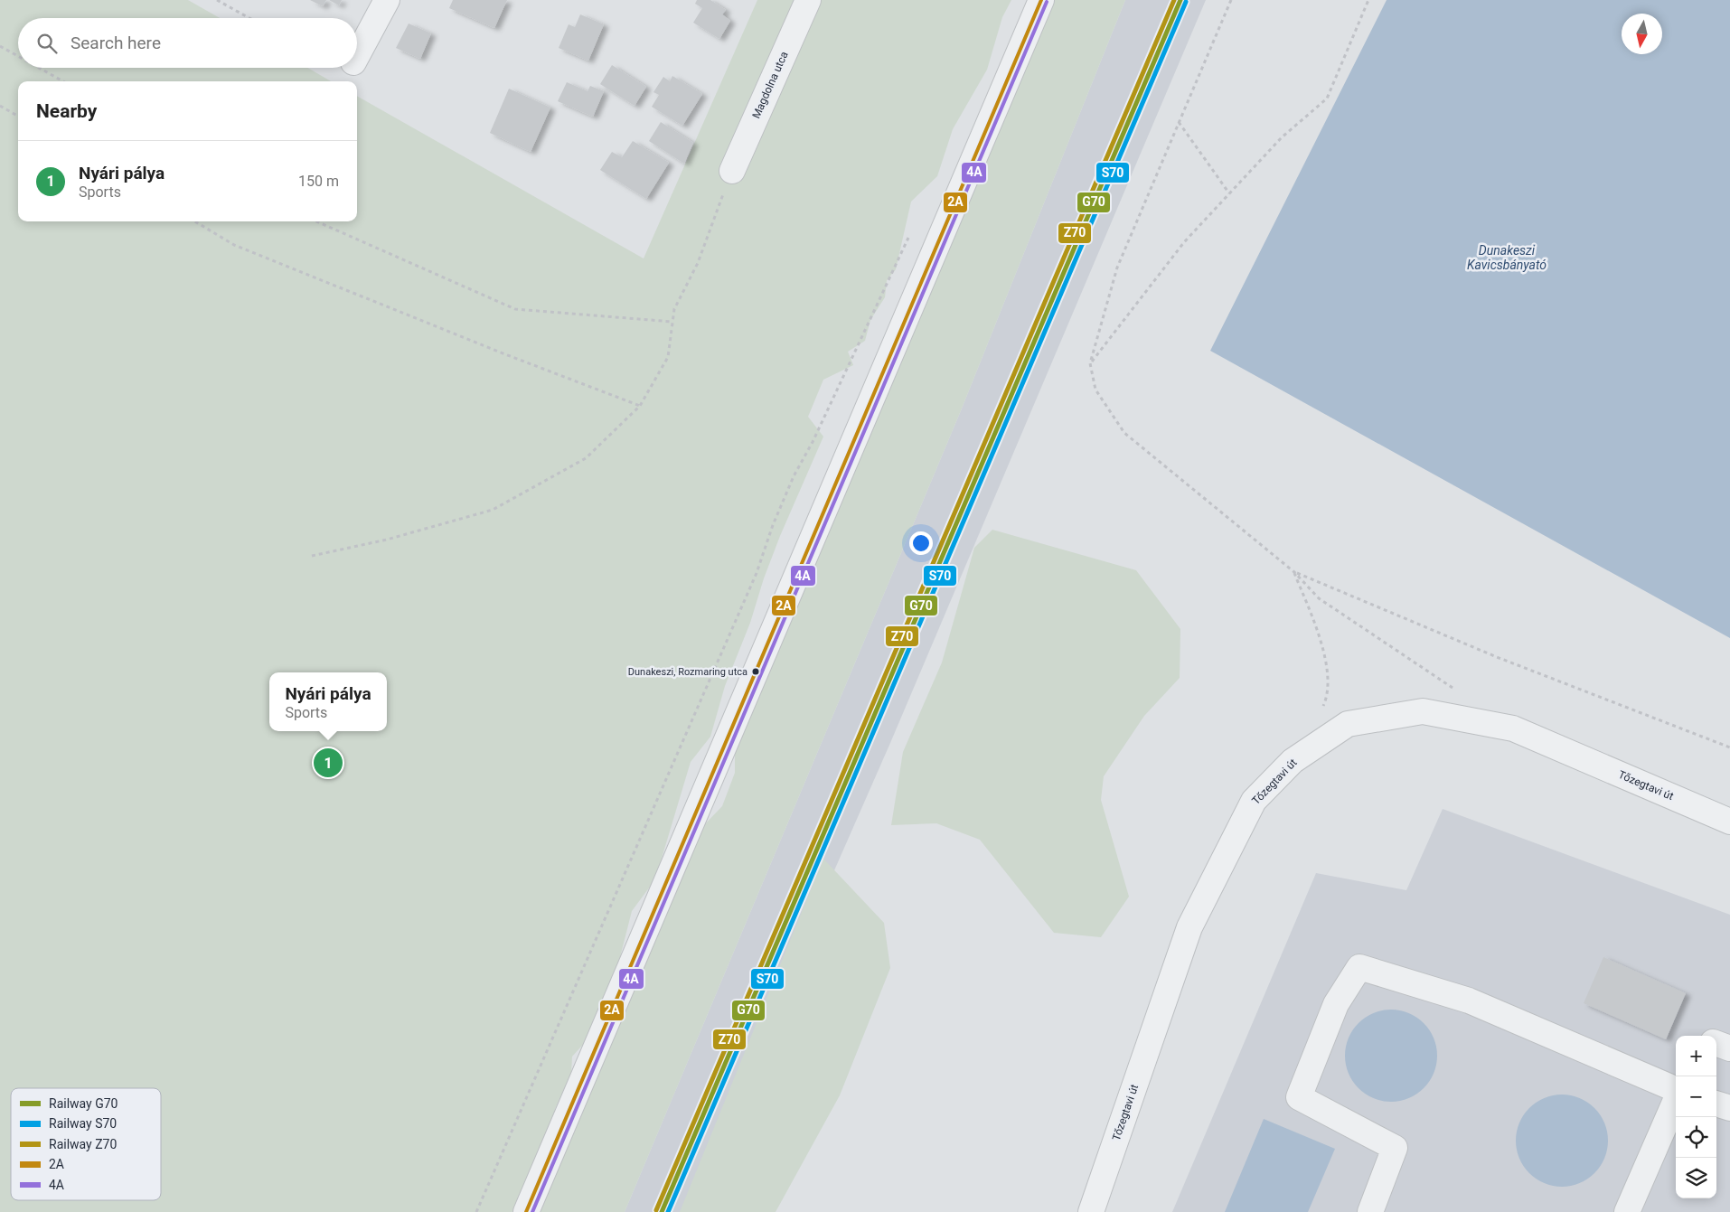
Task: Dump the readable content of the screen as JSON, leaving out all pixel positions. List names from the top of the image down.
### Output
{
  "streets": {
    "street": ["Magdolna utca", "Tőzegtavi út"]
  },
  "water": ["Dunakeszi Kavicsbányató"],
  "places": ["Dunakeszi, Rozmaring utca"],
  "lines": [
    "rail line G70",
    "rail line Z70",
    "transit line 2A",
    "rail line S70",
    "transit line 4A"
  ],
  "legend": [
    "Railway G70",
    "Railway S70",
    "Railway Z70",
    "2A",
    "4A"
  ],
  "north": "bottom",
  "page": {
    "search": "Search here",
    "heading": "Nearby",
    "list": [
      {
        "mark": "1",
        "name": "Nyári pálya",
        "note": "Sports",
        "value": "150 m"
      }
    ],
    "popup": ["Nyári pálya", "Sports"],
    "pins": "1",
    "map_buttons": ["+", "−"]
  }
}
